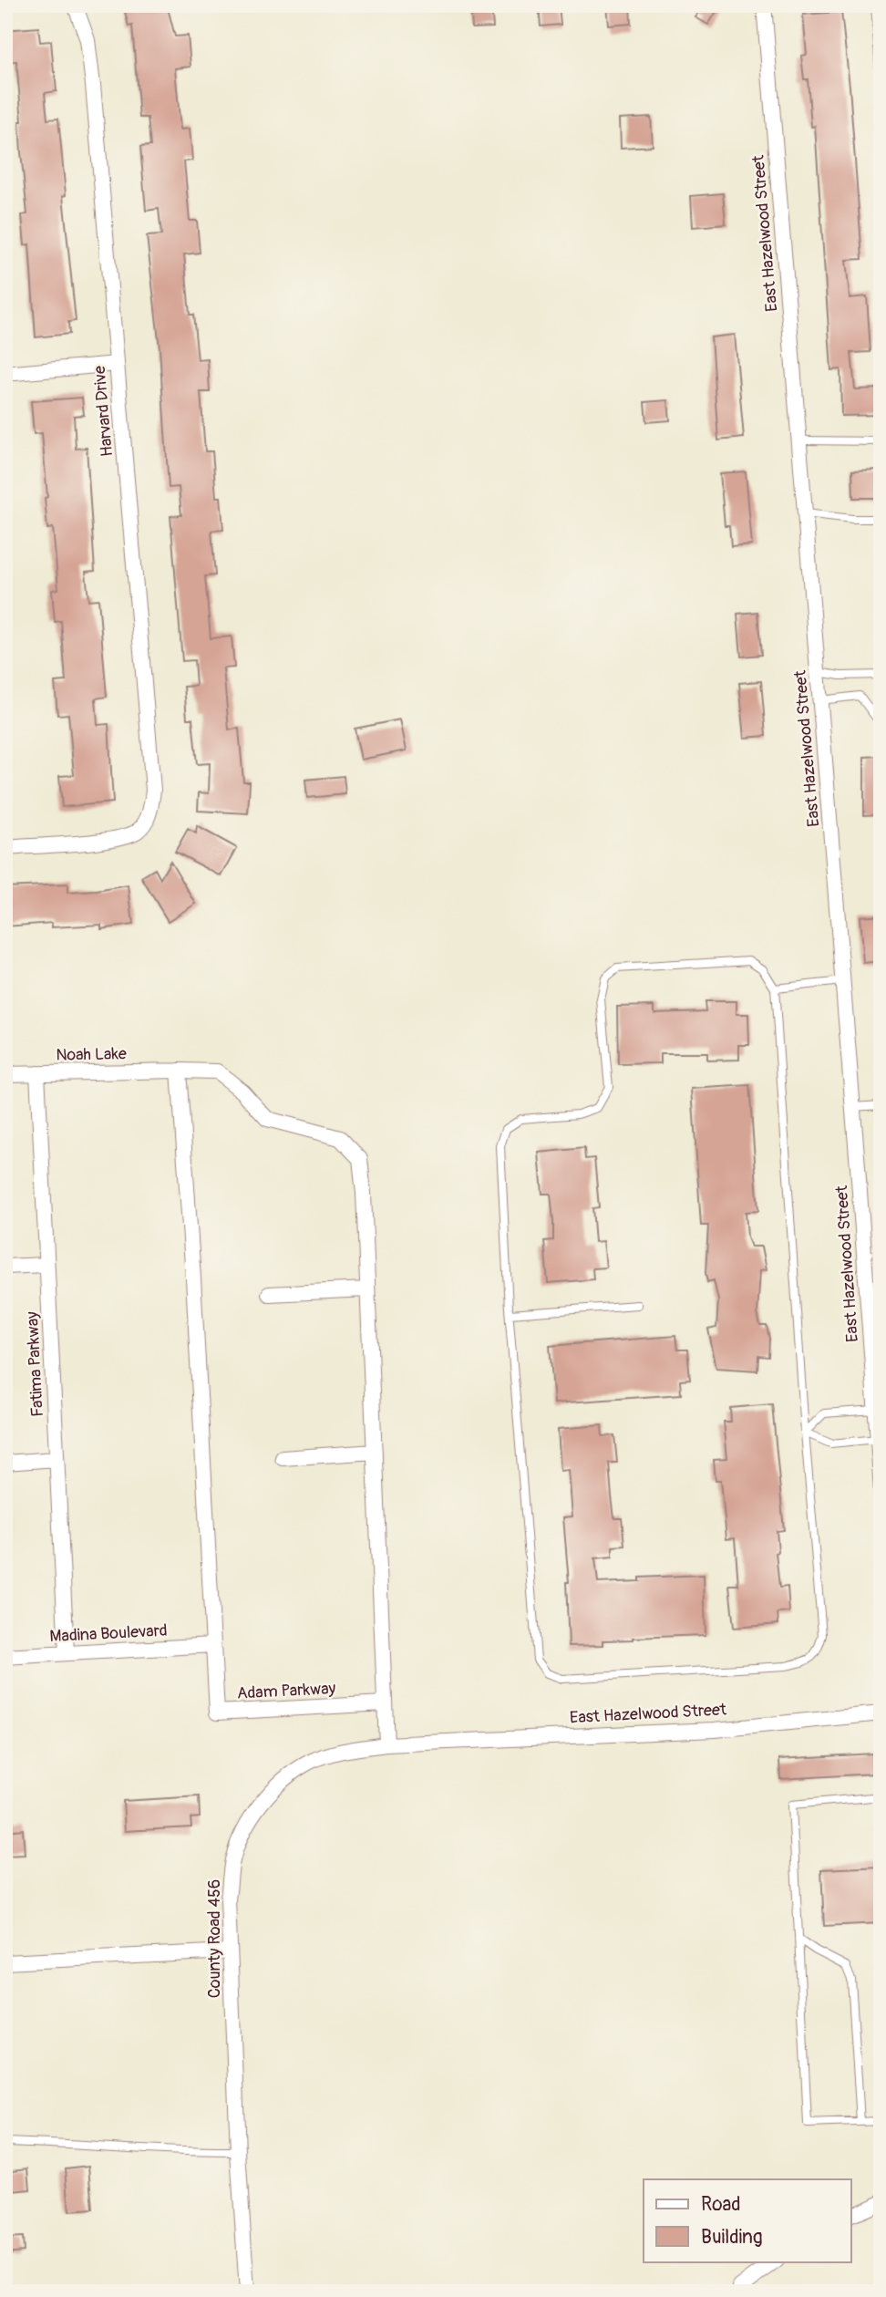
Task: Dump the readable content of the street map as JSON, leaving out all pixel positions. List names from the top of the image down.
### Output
{
  "streets": {
    "street": [
      "East Hazelwood Street",
      "Harvard Drive",
      "Noah Lake",
      "Fatima Parkway",
      "Madina Boulevard",
      "Adam Parkway",
      "County Road 456"
    ]
  },
  "crossings": [
    ["East Hazelwood Street", "County Road 456"],
    ["Noah Lake", "Fatima Parkway"],
    ["Noah Lake", "Adam Parkway"],
    ["Noah Lake", "County Road 456"],
    ["Fatima Parkway", "Madina Boulevard"],
    ["Madina Boulevard", "Adam Parkway"]
  ],
  "legend": ["Road", "Building"]
}
